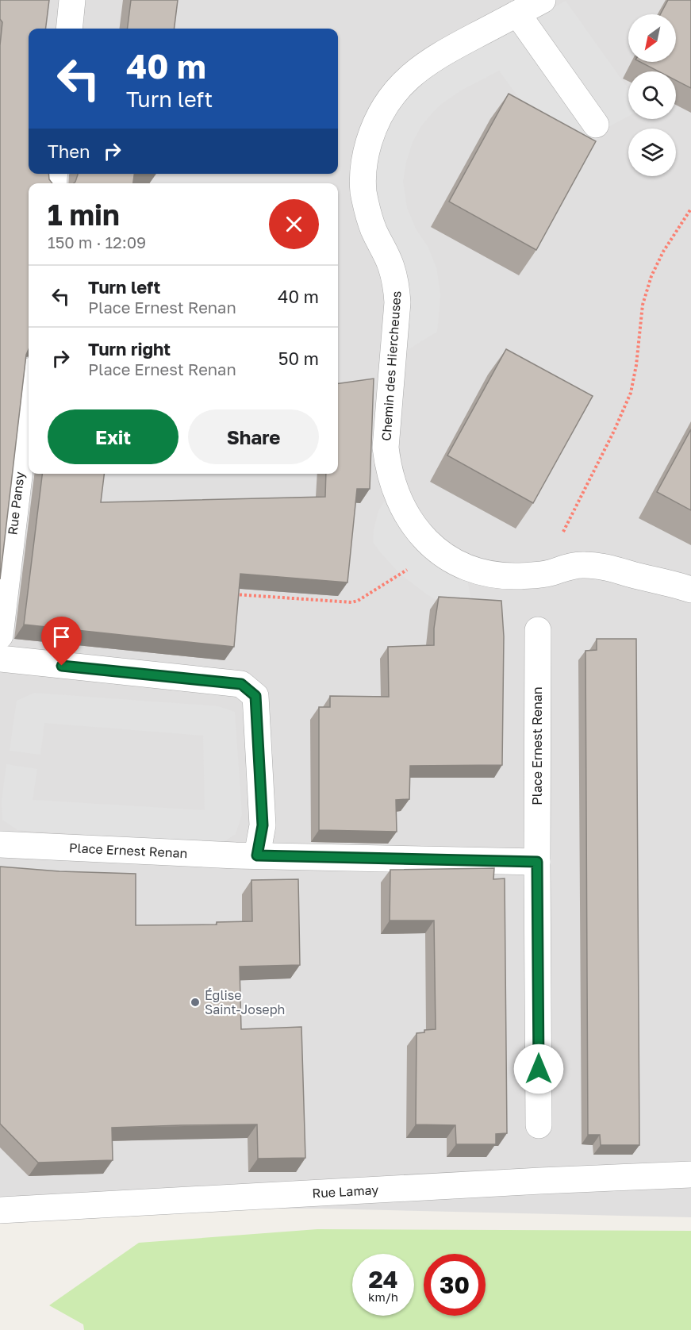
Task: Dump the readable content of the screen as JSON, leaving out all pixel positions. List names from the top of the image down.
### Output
{
  "streets": {
    "street": [
      "Chemin des Hiercheuses",
      "Rue Pansy",
      "Place Ernest Renan",
      "Rue Lamay"
    ]
  },
  "places": ["Église Saint-Joseph"],
  "north": "bottom left",
  "page": {
    "turn": ["40 m", "Turn left"],
    "then": "Then",
    "heading": ["1 min", "150 m · 12:09"],
    "list": [
      {
        "name": "Turn left",
        "note": "Place Ernest Renan",
        "value": "40 m"
      },
      {
        "name": "Turn right",
        "note": "Place Ernest Renan",
        "value": "50 m"
      }
    ],
    "buttons": ["Exit", "Share"],
    "speed": "24 km/h",
    "limit": "30"
  }
}
